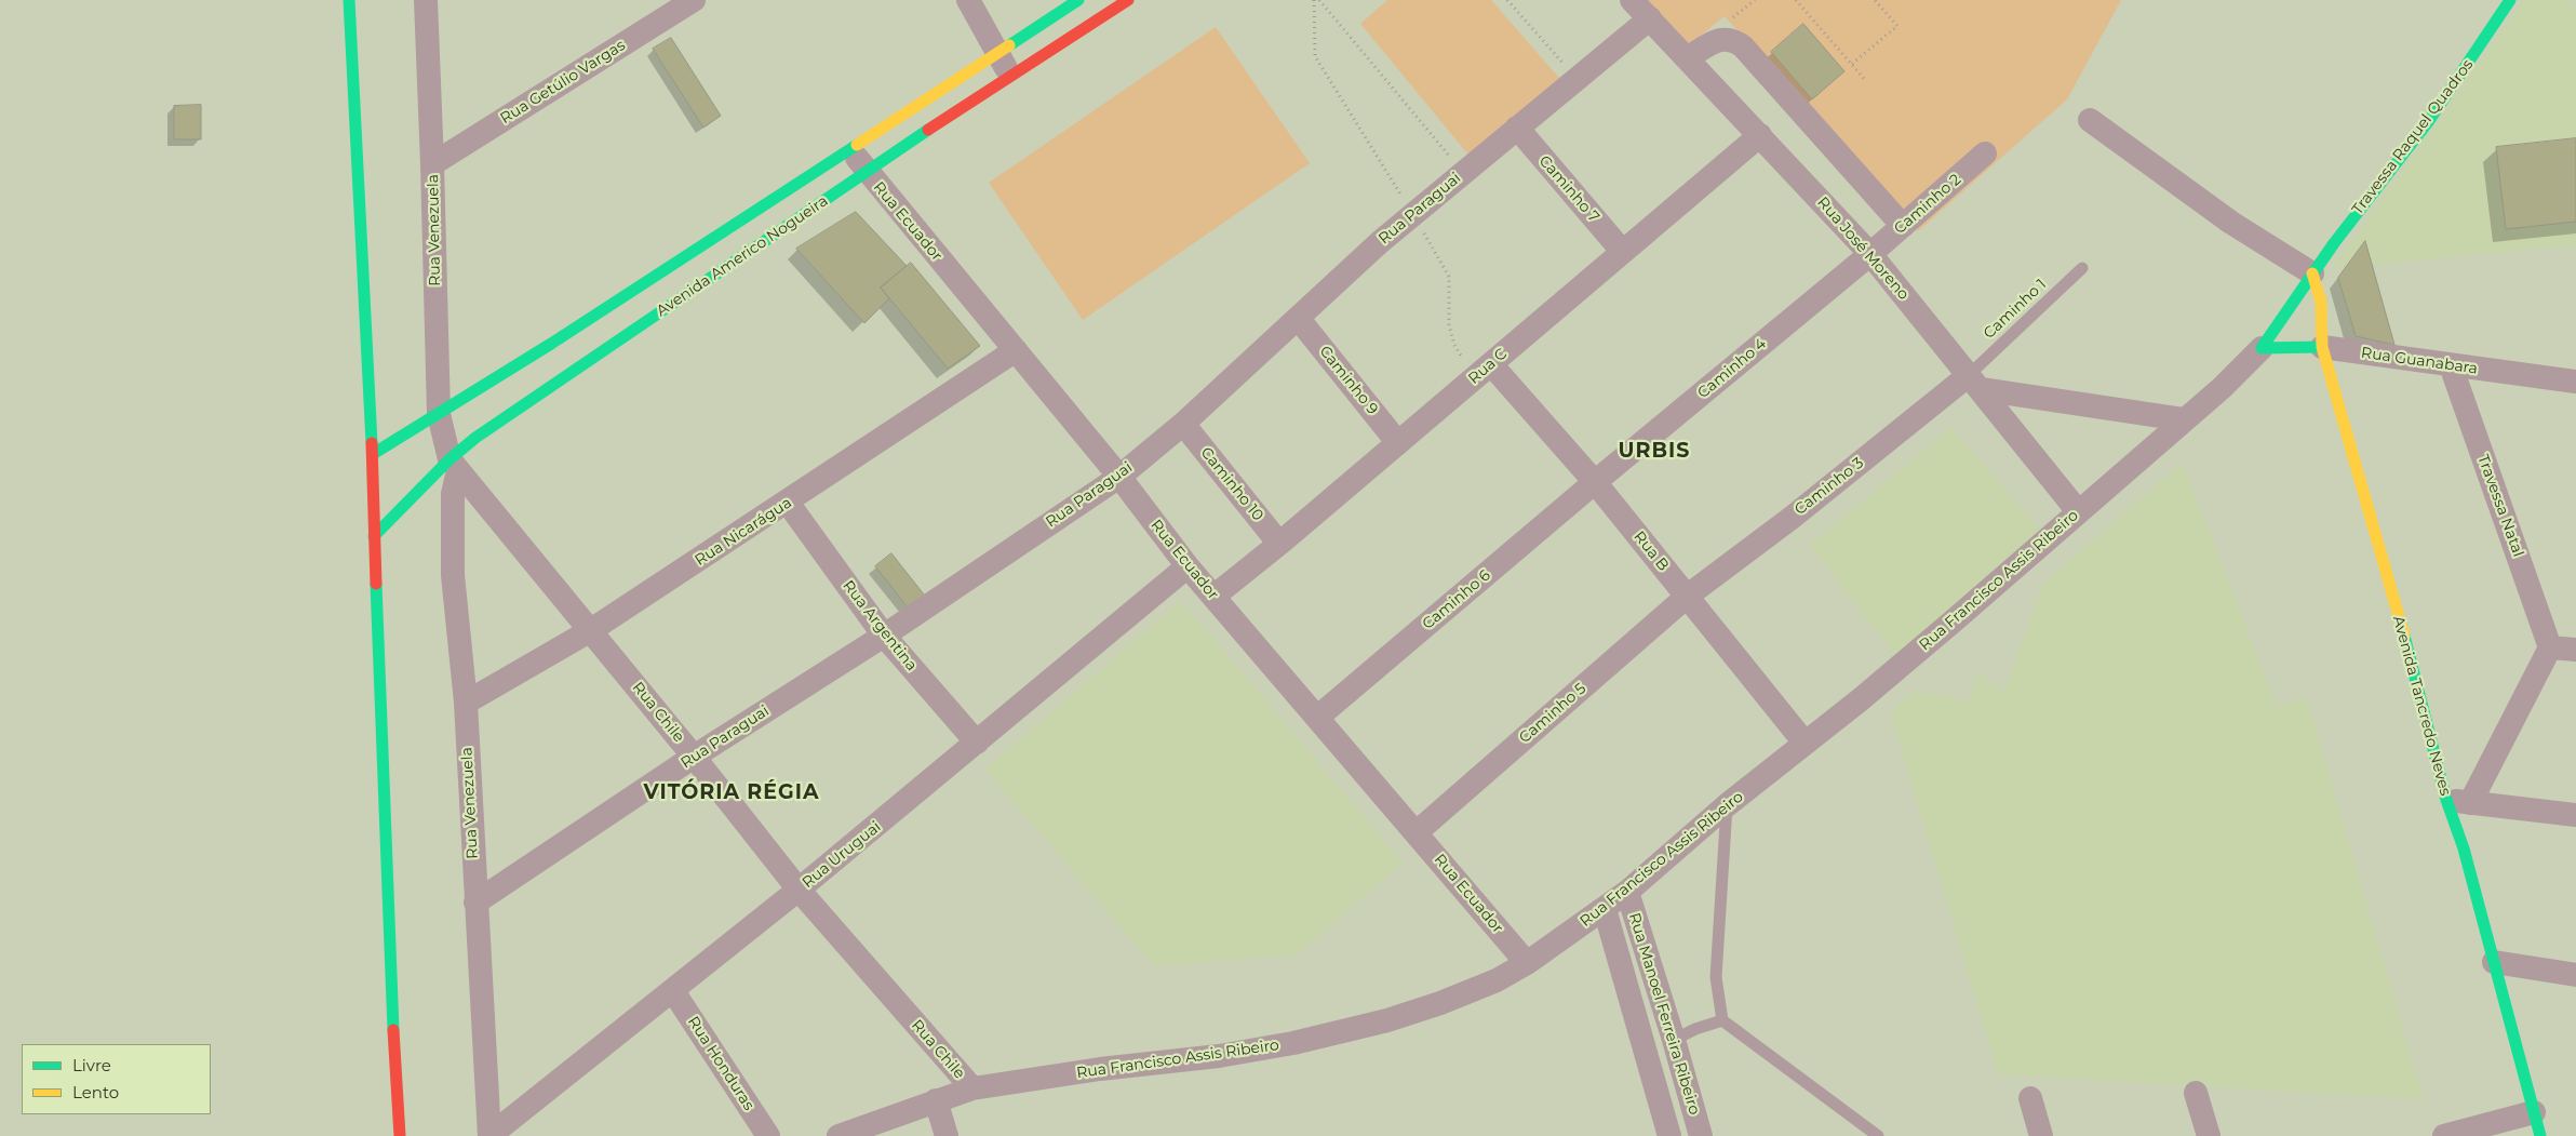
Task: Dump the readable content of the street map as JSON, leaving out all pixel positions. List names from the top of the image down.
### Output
{
  "streets": {
    "main road": [
      "Travessa Raquel Quadros",
      "Avenida Americo Nogueira",
      "Rua Guanabara",
      "Avenida Tancredo Neves"
    ],
    "street": [
      "Rua Getúlio Vargas",
      "Caminho 7",
      "Caminho 2",
      "Rua Paraguai",
      "Rua Ecuador",
      "Rua Venezuela",
      "Rua José Moreno",
      "Rua C",
      "Caminho 4",
      "Caminho 9",
      "Caminho 10",
      "Caminho 3",
      "Travessa Natal",
      "Rua Nicarágua",
      "Rua B",
      "Rua Francisco Assis Ribeiro",
      "Caminho 6",
      "Rua Argentina",
      "Rua Chile",
      "Caminho 5",
      "Rua Uruguai",
      "Rua Manoel Ferreira Ribeiro",
      "Rua Honduras"
    ],
    "lane": ["Caminho 1"]
  },
  "crossings": [
    ["Rua Getúlio Vargas", "Rua Venezuela"],
    ["Travessa Raquel Quadros", "Rua Guanabara"],
    ["Travessa Raquel Quadros", "Rua Francisco Assis Ribeiro"],
    ["Travessa Raquel Quadros", "Avenida Tancredo Neves"],
    ["Caminho 7", "Rua Paraguai"],
    ["Caminho 7", "Rua C"],
    ["Caminho 2", "Rua José Moreno"],
    ["Caminho 2", "Caminho 4"],
    ["Rua Paraguai", "Rua Ecuador"],
    ["Rua Paraguai", "Rua Venezuela"],
    ["Rua Paraguai", "Rua José Moreno"],
    ["Rua Paraguai", "Caminho 9"],
    ["Rua Paraguai", "Caminho 10"],
    ["Rua Paraguai", "Rua Argentina"],
    ["Rua Paraguai", "Rua Chile"],
    ["Rua Ecuador", "Avenida Americo Nogueira"],
    ["Rua Ecuador", "Rua C"],
    ["Rua Ecuador", "Rua Nicarágua"],
    ["Rua Ecuador", "Rua Francisco Assis Ribeiro"],
    ["Rua Ecuador", "Caminho 6"],
    ["Rua Ecuador", "Caminho 5"],
    ["Rua Ecuador", "Rua Uruguai"],
    ["Rua Venezuela", "Avenida Americo Nogueira"],
    ["Rua Venezuela", "Rua Nicarágua"],
    ["Rua Venezuela", "Rua Chile"],
    ["Rua Venezuela", "Rua Uruguai"],
    ["Rua José Moreno", "Caminho 1"],
    ["Rua José Moreno", "Rua C"],
    ["Rua José Moreno", "Caminho 4"],
    ["Rua José Moreno", "Caminho 3"],
    ["Rua José Moreno", "Rua Francisco Assis Ribeiro"],
    ["Avenida Americo Nogueira", "Rua Chile"],
    ["Caminho 1", "Caminho 3"],
    ["Rua Guanabara", "Travessa Natal"],
    ["Rua Guanabara", "Rua Francisco Assis Ribeiro"],
    ["Rua Guanabara", "Avenida Tancredo Neves"],
    ["Rua C", "Caminho 9"],
    ["Rua C", "Caminho 10"],
    ["Rua C", "Rua B"],
    ["Caminho 4", "Rua B"],
    ["Caminho 4", "Caminho 6"],
    ["Caminho 3", "Rua B"],
    ["Caminho 3", "Caminho 5"],
    ["Rua Nicarágua", "Rua Argentina"],
    ["Rua Nicarágua", "Rua Chile"],
    ["Rua B", "Rua Francisco Assis Ribeiro"],
    ["Rua B", "Caminho 6"],
    ["Rua B", "Caminho 5"],
    ["Rua Francisco Assis Ribeiro", "Rua Chile"],
    ["Rua Francisco Assis Ribeiro", "Rua Manoel Ferreira Ribeiro"],
    ["Rua Argentina", "Rua Uruguai"],
    ["Rua Chile", "Rua Uruguai"],
    ["Rua Uruguai", "Rua Honduras"]
  ],
  "districts": ["URBIS", "VITÓRIA RÉGIA"],
  "legend": ["Livre", "Lento"]
}
